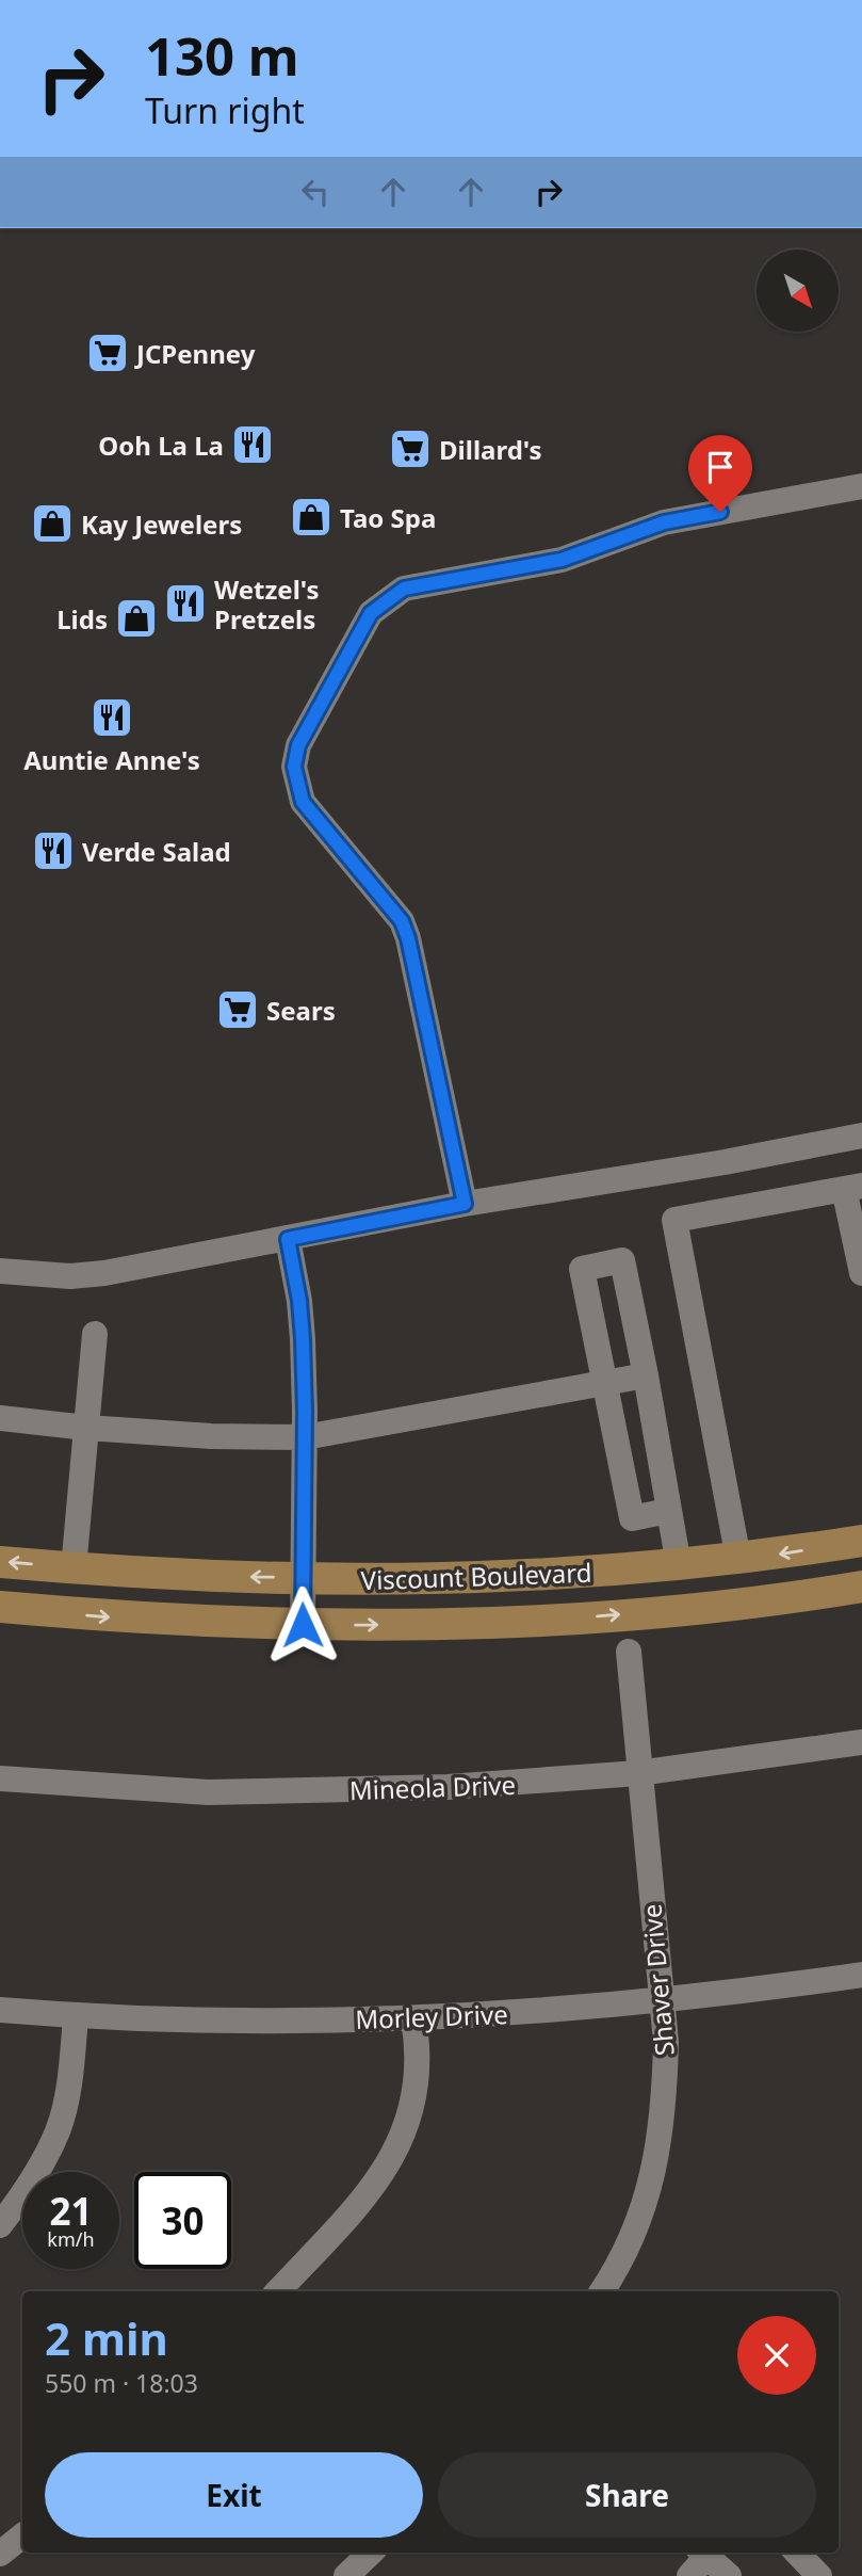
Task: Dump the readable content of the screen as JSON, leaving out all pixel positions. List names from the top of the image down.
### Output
{
  "streets": {
    "main road": ["Viscount Boulevard"],
    "street": ["Mineola Drive", "Shaver Drive", "Morley Drive"]
  },
  "crossings": [
    ["Mineola Drive", "Shaver Drive"],
    ["Shaver Drive", "Morley Drive"]
  ],
  "places": {
    "supermarket": ["JCPenney", "Dillard's", "Sears"],
    "restaurant": [
      "Ooh La La",
      "Wetzel's Pretzels",
      "Auntie Anne's",
      "Verde Salad"
    ],
    "shop": ["Tao Spa", "Kay Jewelers", "Lids"]
  },
  "north": "bottom right",
  "page": {
    "turn": ["130 m", "Turn right"],
    "speed": "21 km/h",
    "limit": "30",
    "heading": ["2 min", "550 m · 18:03"],
    "buttons": ["Exit", "Share"]
  }
}
